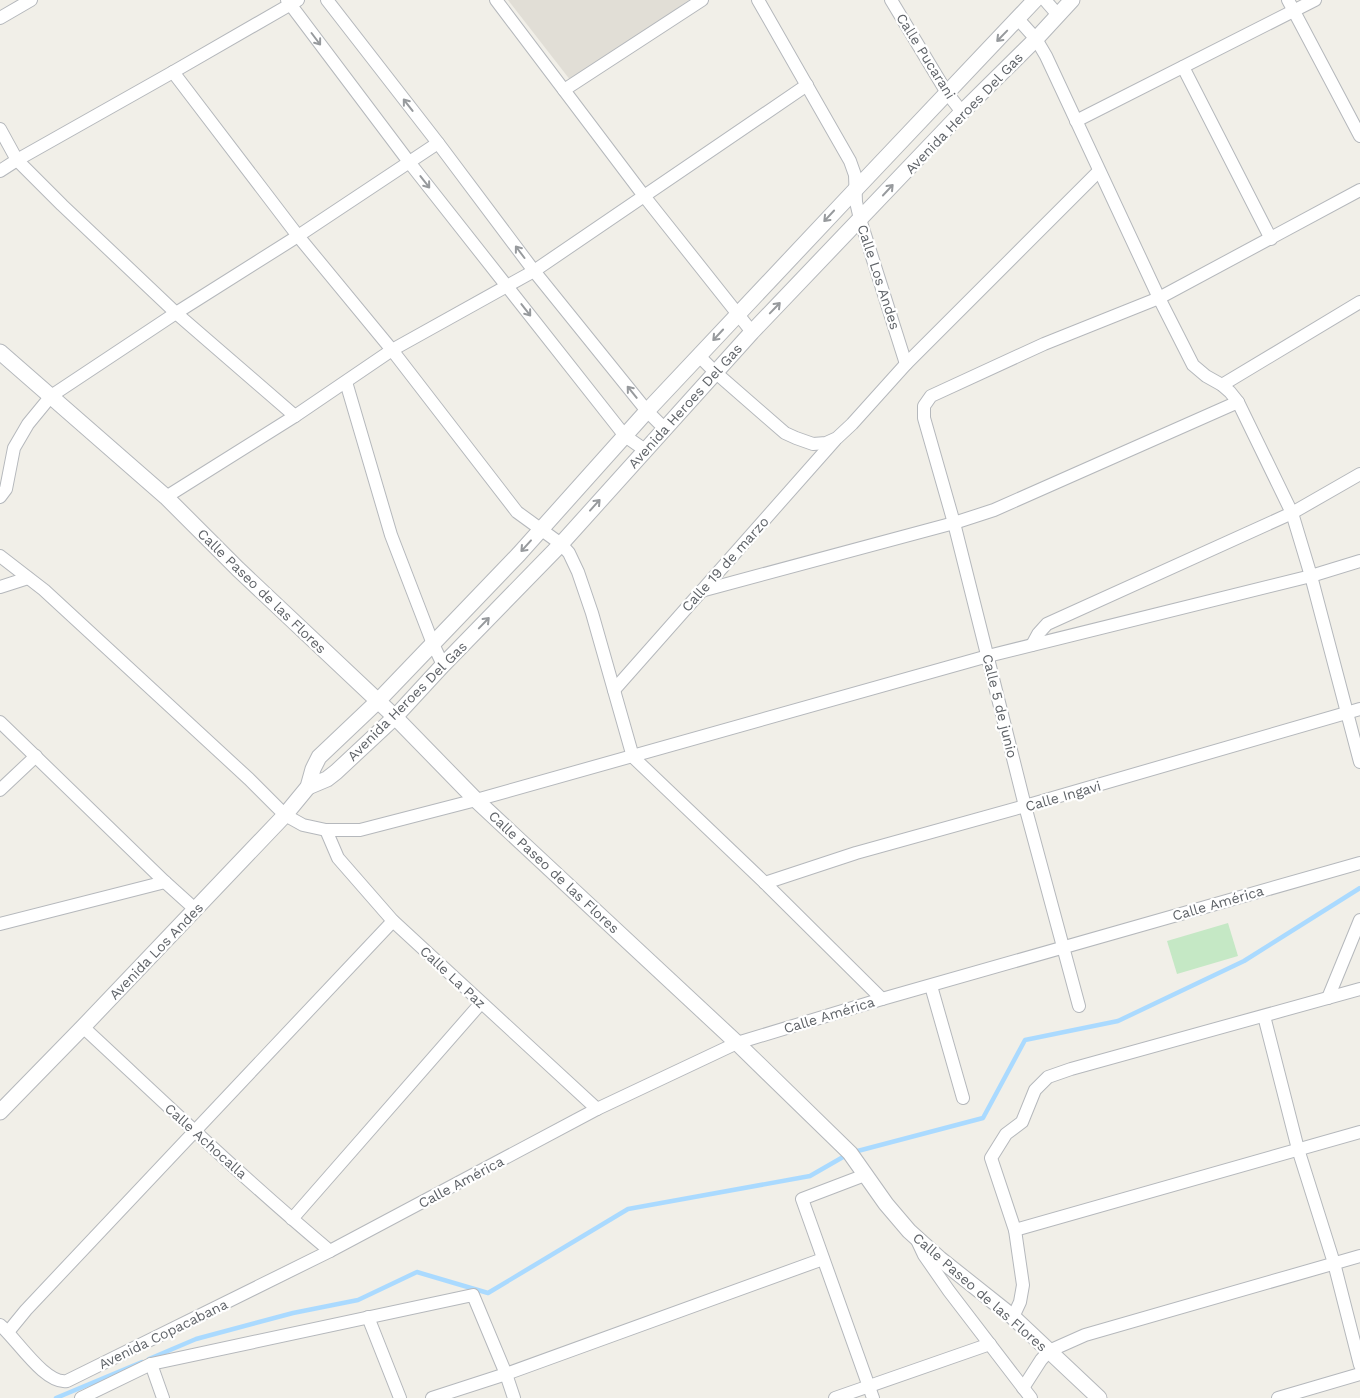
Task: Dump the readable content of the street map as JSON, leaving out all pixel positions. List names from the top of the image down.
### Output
{
  "streets": {
    "street": [
      "Calle Pucarani",
      "Avenida Heroes Del Gas",
      "Calle Los Andes",
      "Calle 19 de marzo",
      "Calle Paseo de las Flores",
      "Calle 5 de junio",
      "Calle Ingavi",
      "Calle América",
      "Avenida Los Andes",
      "Calle La Paz",
      "Calle Achocalla",
      "Avenida Copacabana"
    ]
  },
  "crossings": [
    ["Calle Pucarani", "Avenida Heroes Del Gas"],
    ["Avenida Heroes Del Gas", "Calle Los Andes"],
    ["Avenida Heroes Del Gas", "Calle Paseo de las Flores"],
    ["Avenida Heroes Del Gas", "Avenida Los Andes"],
    ["Calle Los Andes", "Calle 19 de marzo"],
    ["Calle Paseo de las Flores", "Calle América"],
    ["Calle 5 de junio", "Calle Ingavi"],
    ["Calle 5 de junio", "Calle América"],
    ["Calle América", "Calle La Paz"],
    ["Calle América", "Calle Achocalla"],
    ["Calle América", "Avenida Copacabana"],
    ["Avenida Los Andes", "Calle Achocalla"],
    ["Calle Achocalla", "Avenida Copacabana"]
  ]
}
